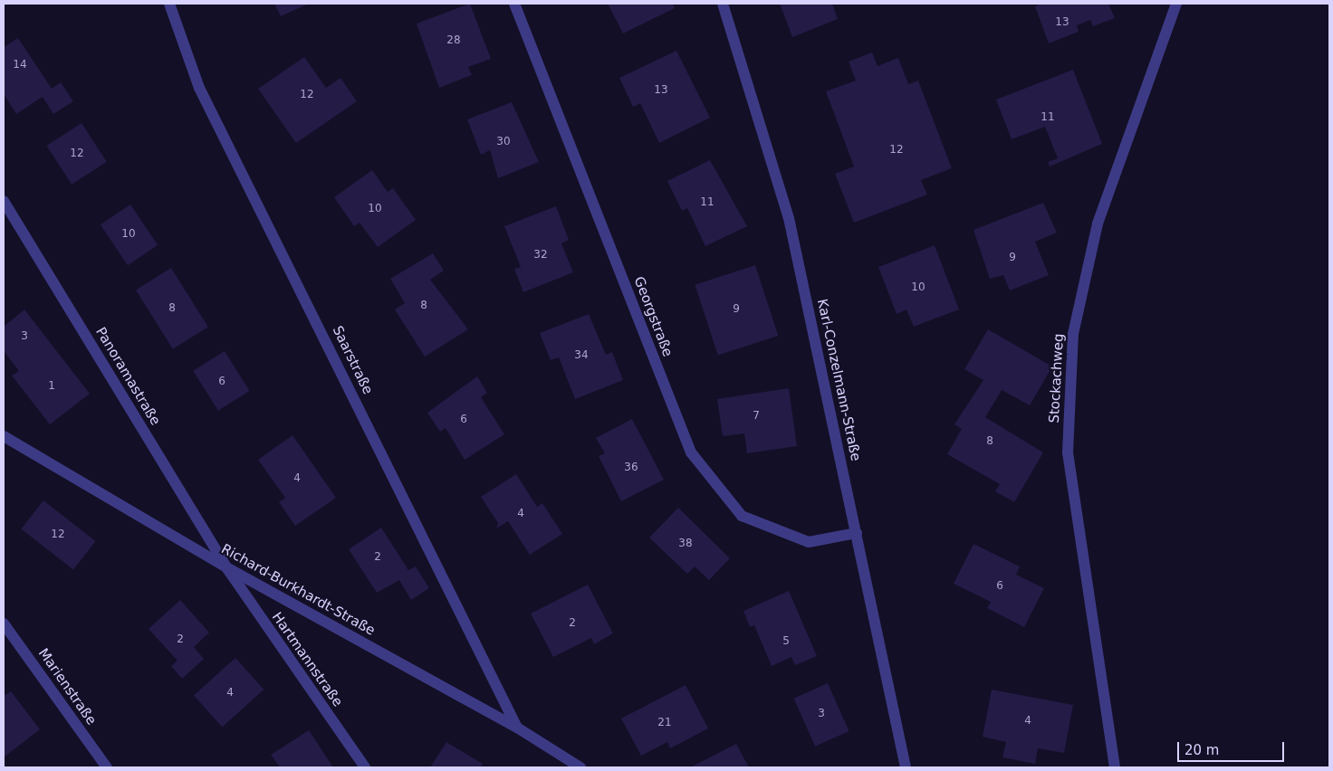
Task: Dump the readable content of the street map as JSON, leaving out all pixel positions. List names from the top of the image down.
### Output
{
  "streets": {
    "street": [
      "Georgstraße",
      "Saarstraße",
      "Panoramastraße",
      "Stockachweg",
      "Karl-Conzelmann-Straße",
      "Richard-Burkhardt-Straße",
      "Hartmannstraße",
      "Marienstraße"
    ]
  },
  "crossings": [
    ["Georgstraße", "Karl-Conzelmann-Straße"],
    ["Saarstraße", "Richard-Burkhardt-Straße"],
    ["Panoramastraße", "Richard-Burkhardt-Straße"],
    ["Panoramastraße", "Hartmannstraße"],
    ["Richard-Burkhardt-Straße", "Hartmannstraße"]
  ],
  "house_numbers": [
    "13",
    "28",
    "14",
    "13",
    "12",
    "11",
    "30",
    "12",
    "12",
    "11",
    "10",
    "10",
    "32",
    "9",
    "10",
    "8",
    "8",
    "9",
    "3",
    "34",
    "6",
    "1",
    "7",
    "6",
    "8",
    "36",
    "4",
    "4",
    "12",
    "38",
    "2",
    "6",
    "2",
    "2",
    "5",
    "4",
    "3",
    "4",
    "21"
  ],
  "scale_bar": "20 m"
}
